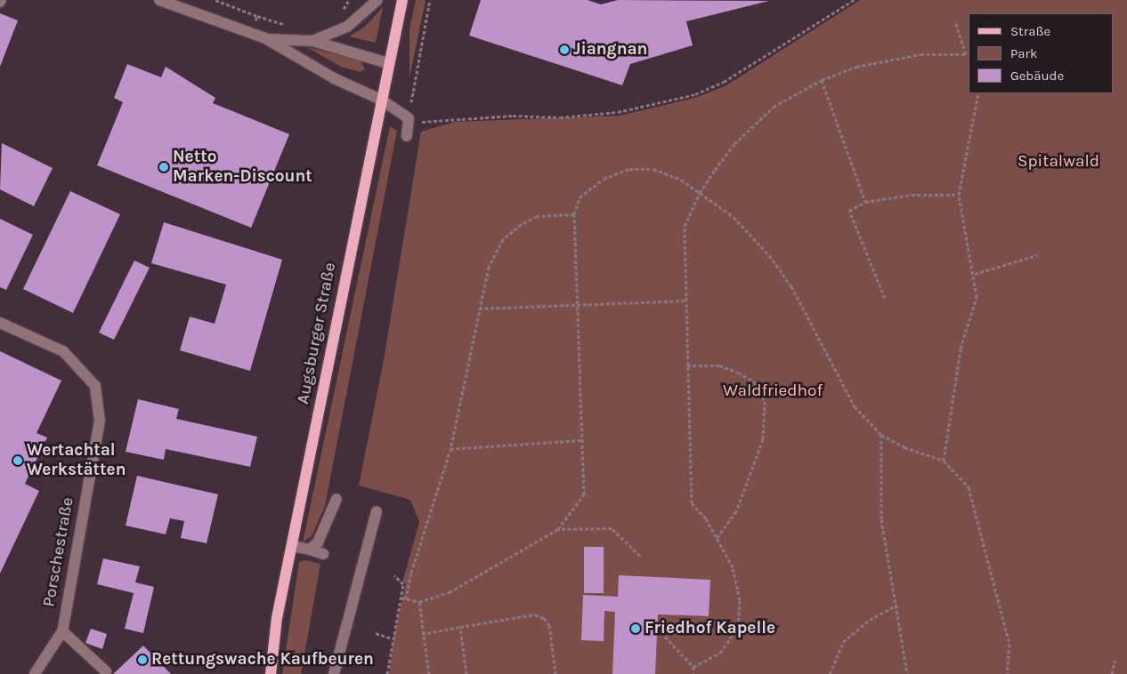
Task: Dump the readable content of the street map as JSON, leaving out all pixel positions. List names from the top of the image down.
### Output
{
  "streets": {
    "main road": ["Augsburger Straße"],
    "street": ["Porschestraße"]
  },
  "parks": ["Spitalwald", "Waldfriedhof"],
  "places": [
    "Jiangnan",
    "Netto Marken-Discount",
    "Wertachtal Werkstätten",
    "Friedhof Kapelle",
    "Rettungswache Kaufbeuren"
  ],
  "legend": ["Straße", "Park", "Gebäude"]
}
